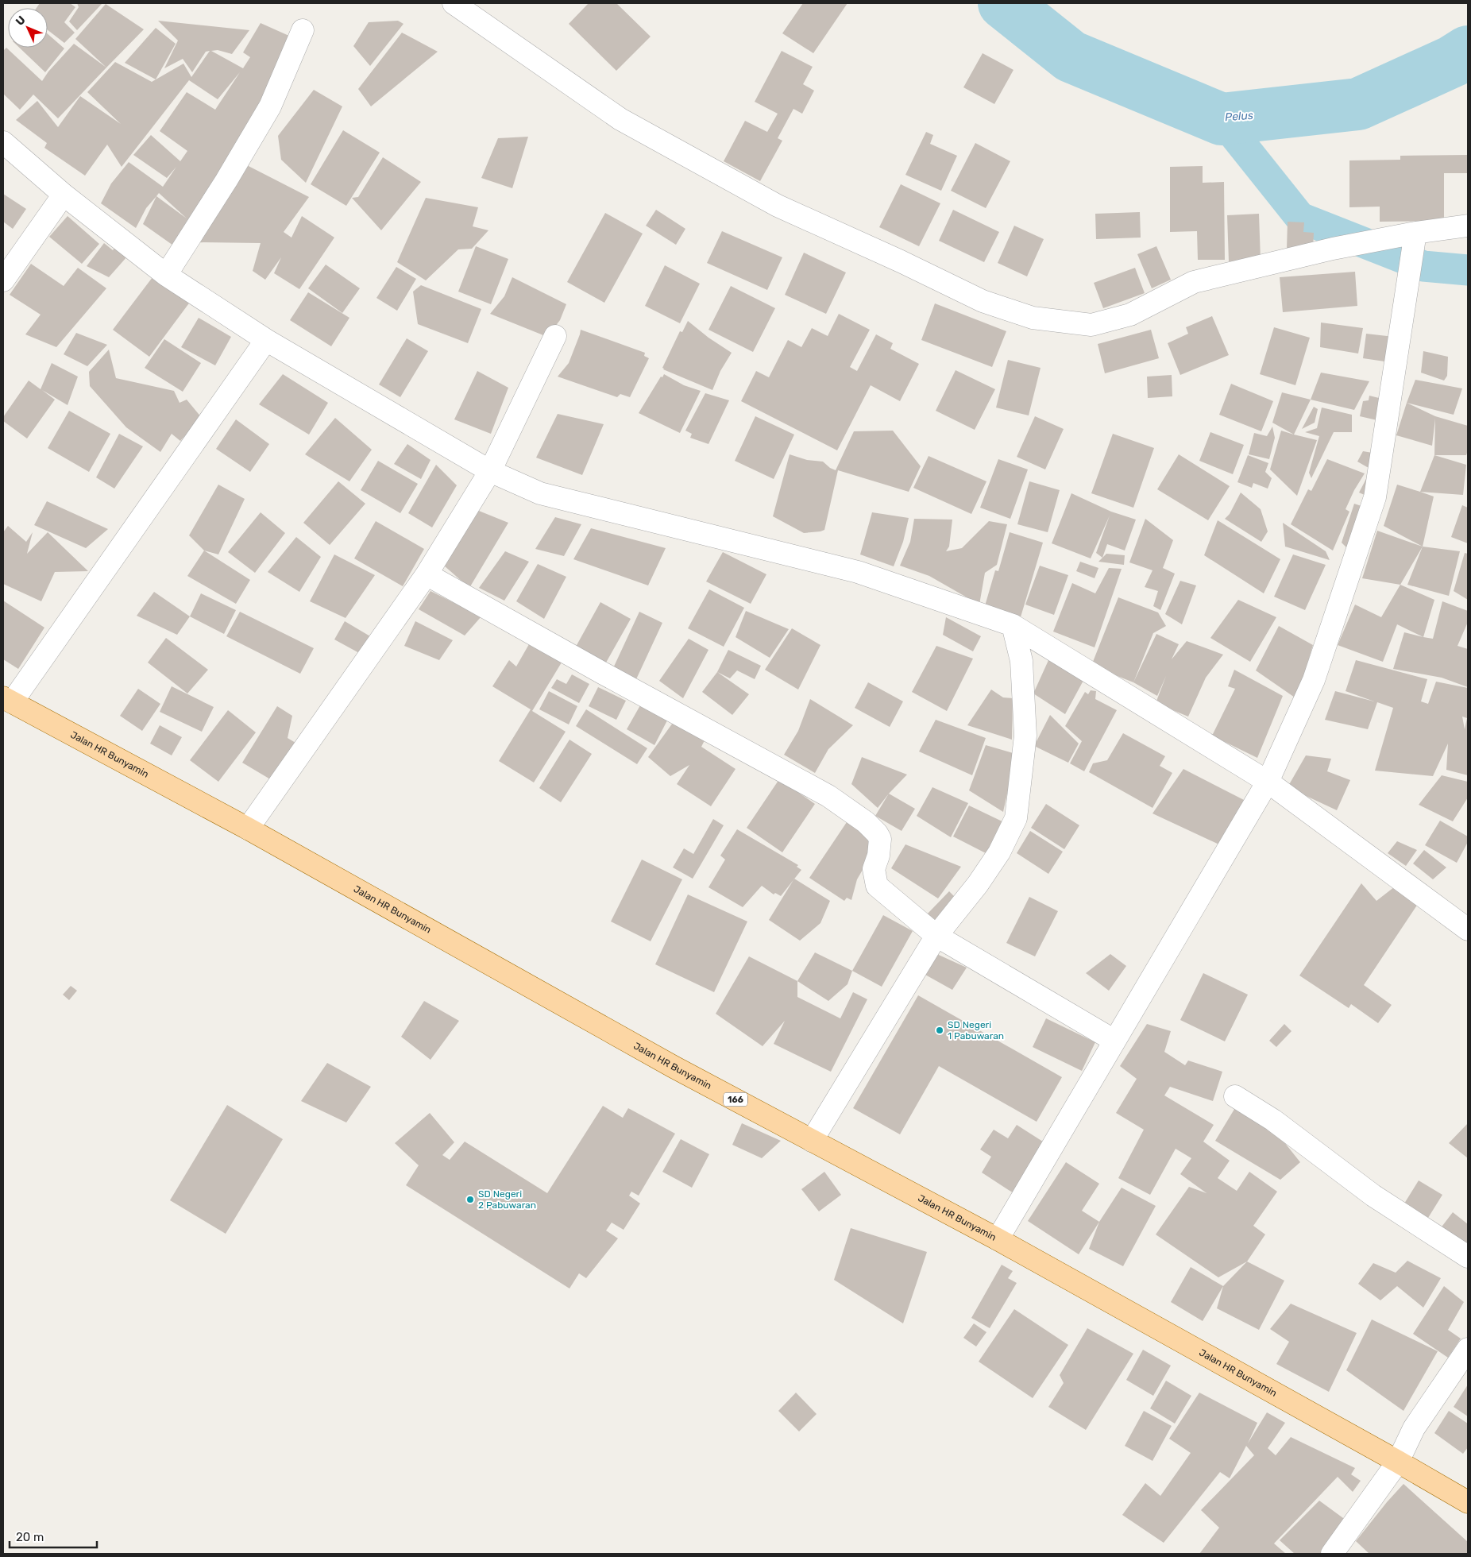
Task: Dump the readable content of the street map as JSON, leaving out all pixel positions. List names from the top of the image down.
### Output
{
  "streets": {
    "main road": ["Jalan HR Bunyamin", "166"]
  },
  "water": ["Pelus"],
  "places": ["SD Negeri 1 Pabuwaran", "SD Negeri 2 Pabuwaran"],
  "scale_bar": "20 m",
  "north": "top left"
}
